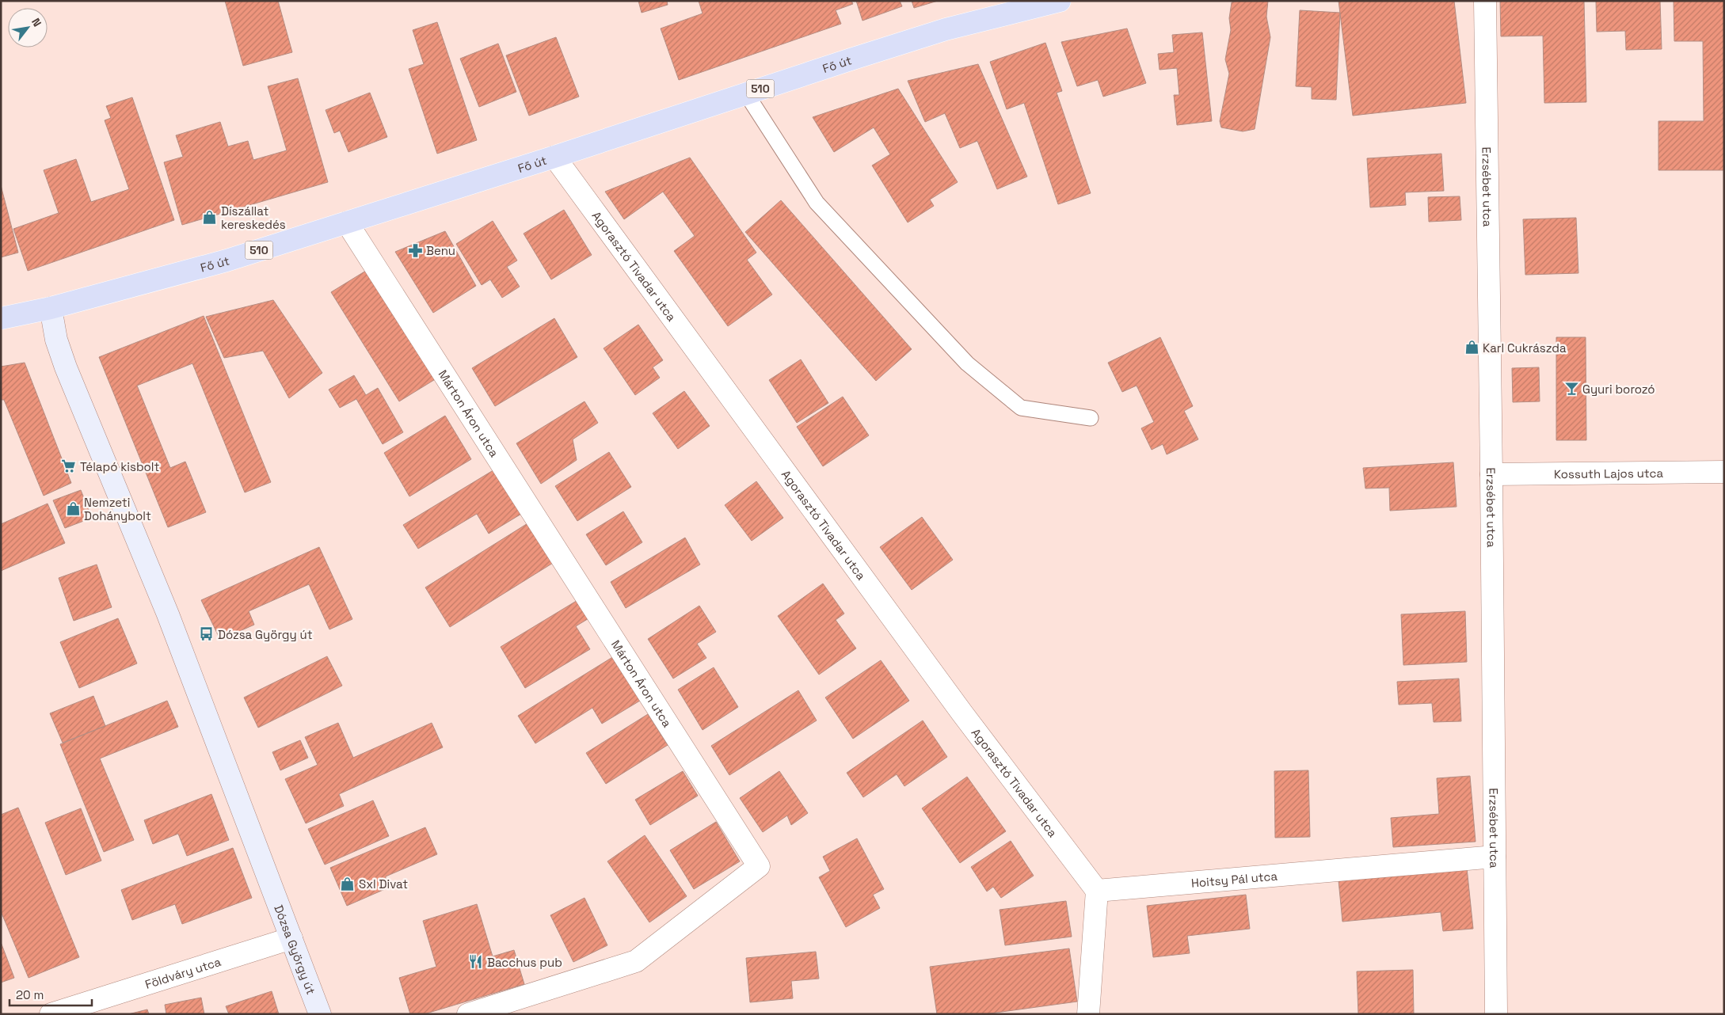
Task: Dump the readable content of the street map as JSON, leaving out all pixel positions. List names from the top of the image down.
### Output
{
  "streets": {
    "main road": ["Fő út", "510", "Dózsa György út"],
    "street": [
      "Erzsébet utca",
      "Agorasztó Tivadar utca",
      "Márton Áron utca",
      "Kossuth Lajos utca",
      "Hoitsy Pál utca",
      "Földváry utca"
    ]
  },
  "crossings": [
    ["Fő út", "Agorasztó Tivadar utca"],
    ["Fő út", "Márton Áron utca"],
    ["Fő út", "Dózsa György út"],
    ["Erzsébet utca", "Kossuth Lajos utca"],
    ["Erzsébet utca", "Hoitsy Pál utca"],
    ["Agorasztó Tivadar utca", "Hoitsy Pál utca"],
    ["Dózsa György út", "Földváry utca"]
  ],
  "places": {
    "shop": [
      "Díszállat kereskedés",
      "Karl Cukrászda",
      "Nemzeti Dohánybolt",
      "Sxl Divat"
    ],
    "pharmacy": ["Benu"],
    "bar": ["Gyuri borozó"],
    "supermarket": ["Télapó kisbolt"],
    "bus stop": ["Dózsa György út"],
    "restaurant": ["Bacchus pub"]
  },
  "scale_bar": "20 m",
  "north": "top right"
}
